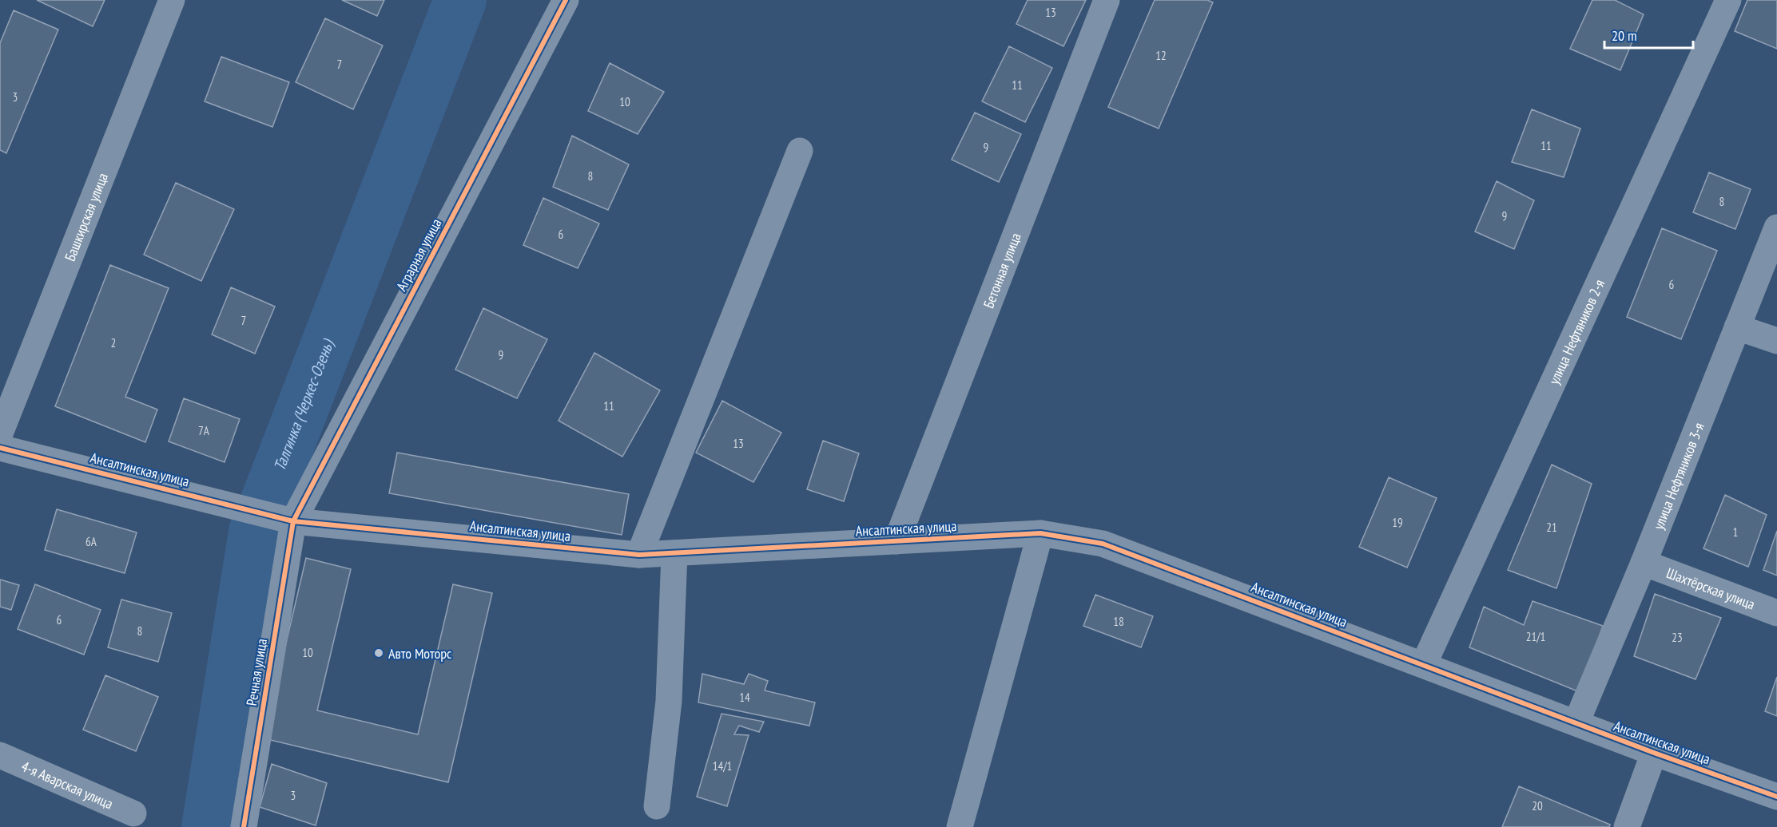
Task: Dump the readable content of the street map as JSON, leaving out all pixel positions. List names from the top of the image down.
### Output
{
  "streets": {
    "street": [
      "Башкирская улица",
      "Аграрная улица",
      "Бетонная улица",
      "улица Нефтяников 2-я",
      "Ансалтинская улица",
      "улица Нефтяников 3-я",
      "Шахтёрская улица",
      "Речная улица",
      "4-я Аварская улица"
    ]
  },
  "crossings": [
    ["Аграрная улица", "Ансалтинская улица"],
    ["Аграрная улица", "Речная улица"],
    ["Бетонная улица", "Ансалтинская улица"],
    ["улица Нефтяников 2-я", "Ансалтинская улица"],
    ["Ансалтинская улица", "улица Нефтяников 3-я"],
    ["Ансалтинская улица", "Речная улица"],
    ["улица Нефтяников 3-я", "Шахтёрская улица"]
  ],
  "water": ["Талгинка (Черкес-Озень)"],
  "places": ["Авто Моторс"],
  "house_numbers": [
    "13",
    "12",
    "7",
    "11",
    "3",
    "10",
    "11",
    "9",
    "8",
    "8",
    "9",
    "6",
    "6",
    "7",
    "2",
    "9",
    "11",
    "7А",
    "13",
    "19",
    "21",
    "1",
    "6А",
    "6",
    "18",
    "8",
    "21/1",
    "23",
    "10",
    "14",
    "14/1",
    "3",
    "20"
  ],
  "scale_bar": "20 m"
}
